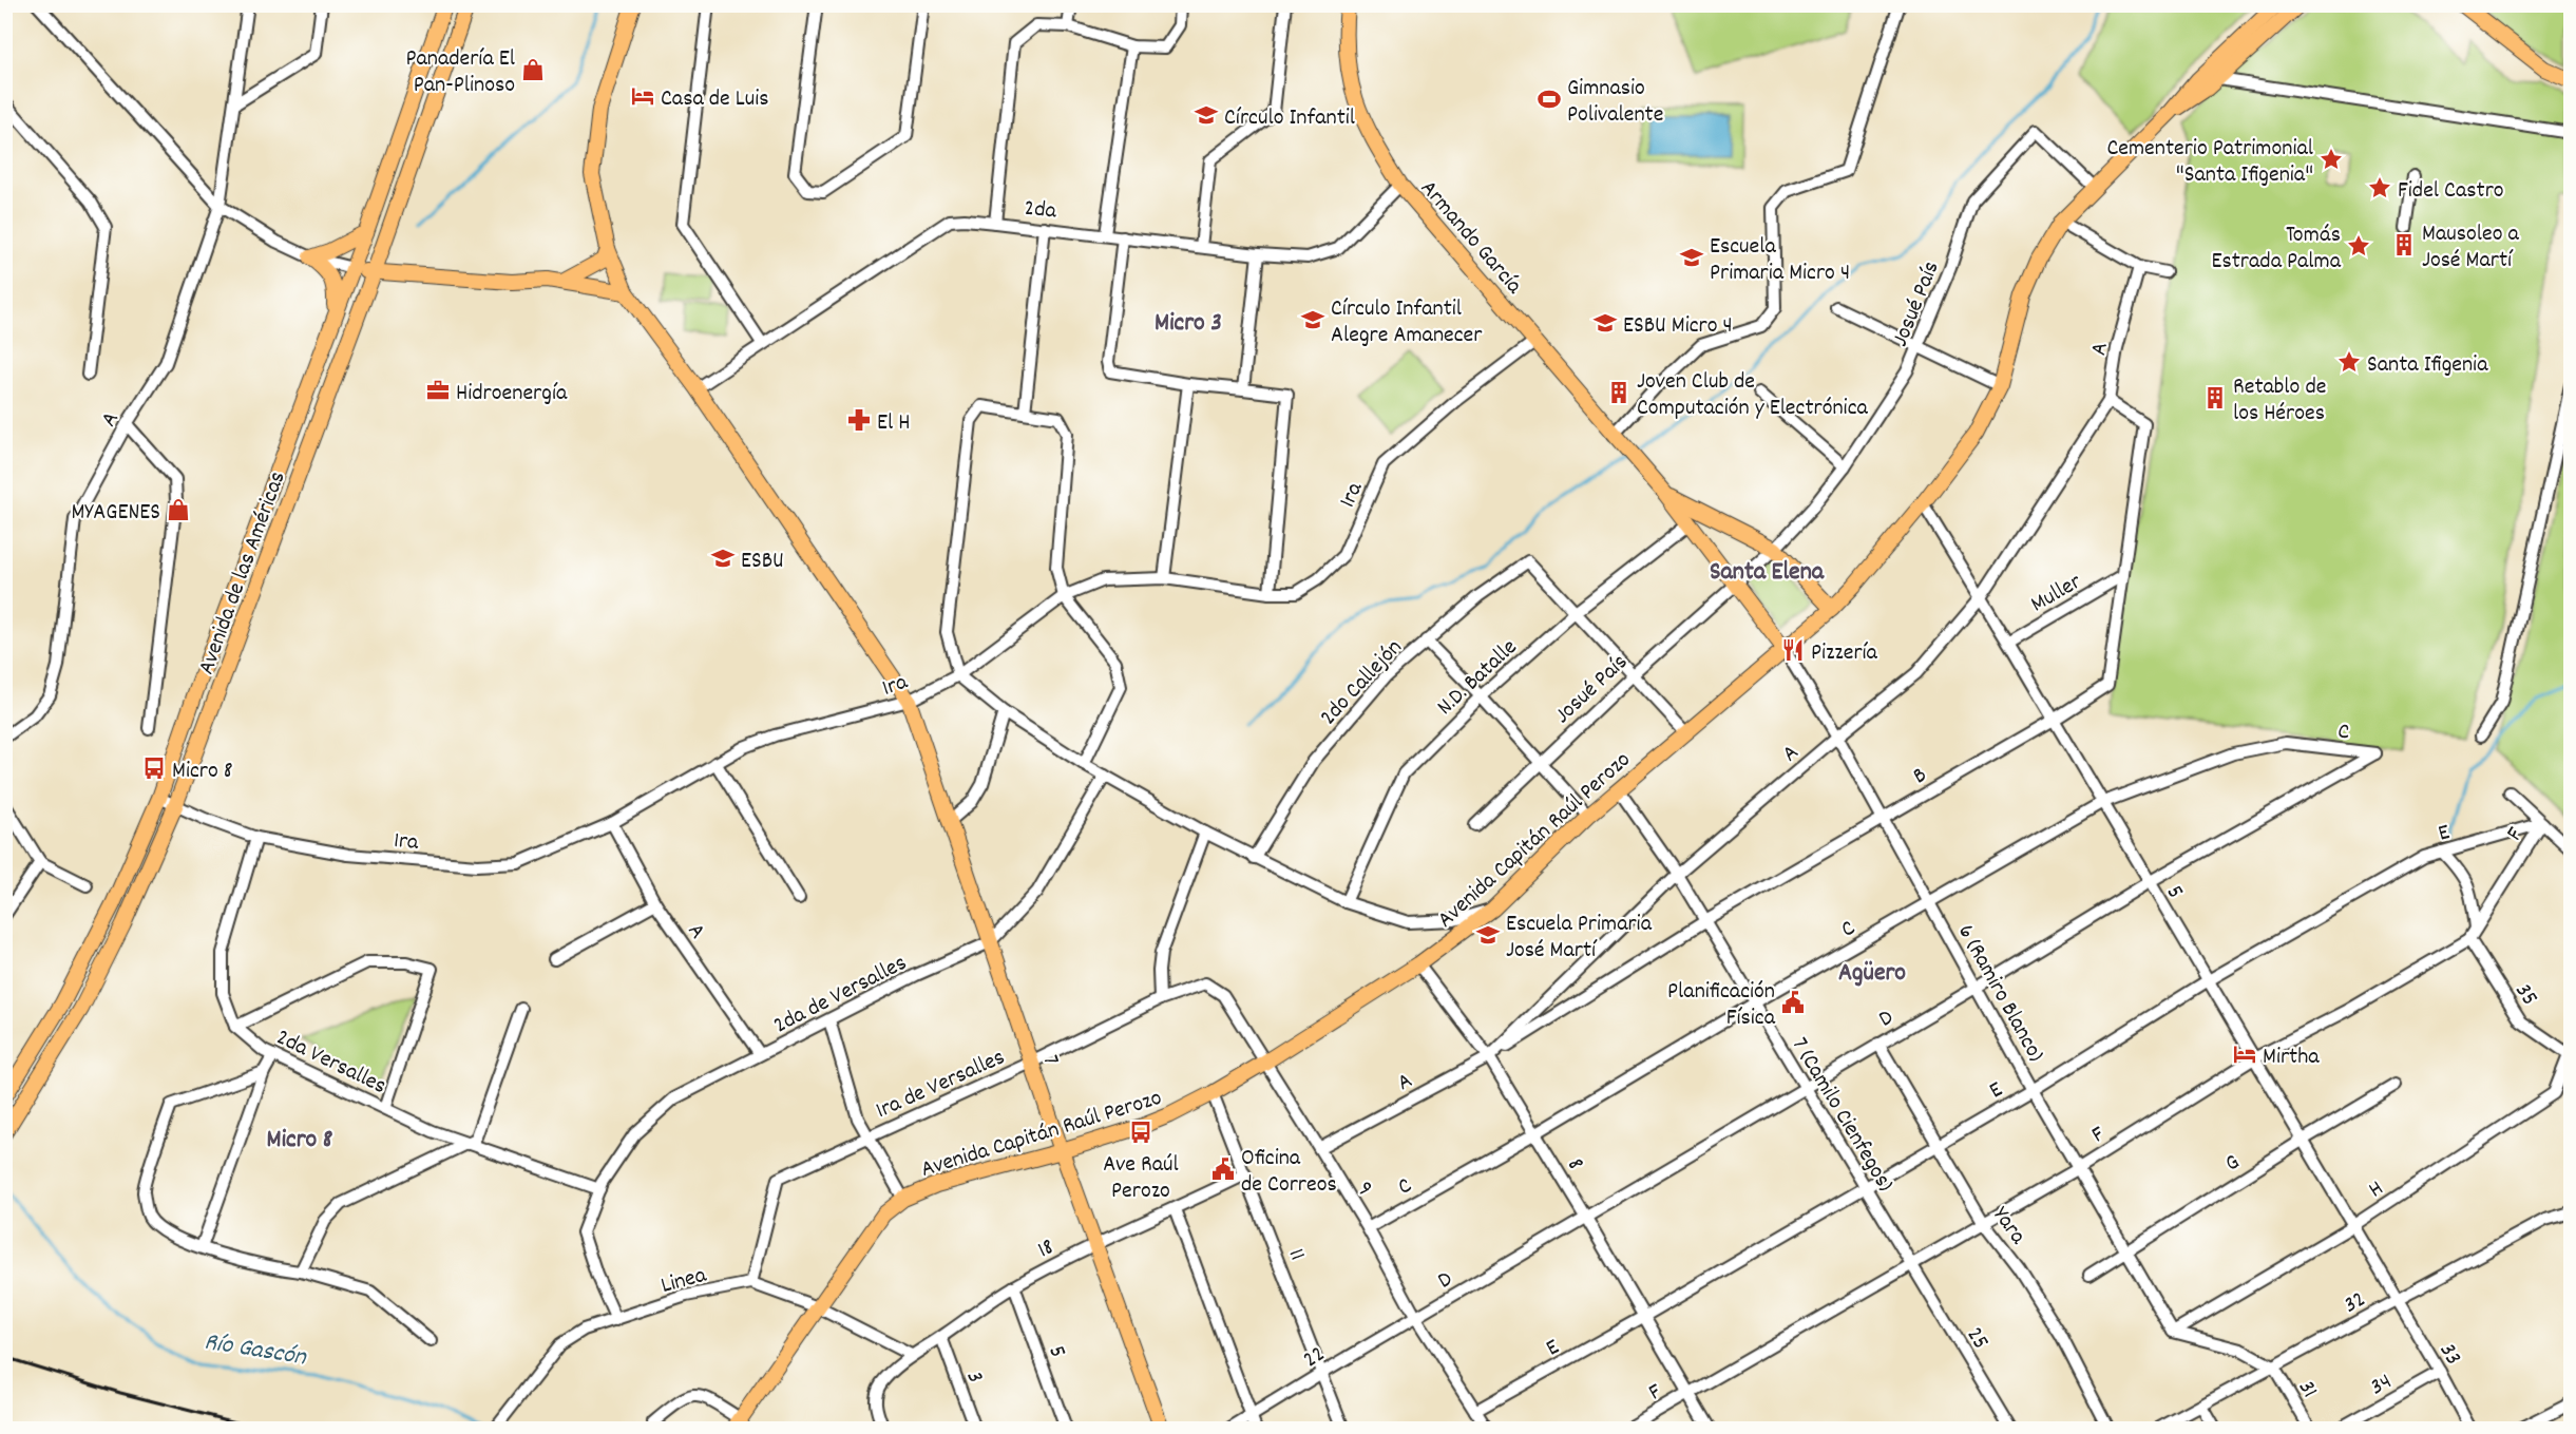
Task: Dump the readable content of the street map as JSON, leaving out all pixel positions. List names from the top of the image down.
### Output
{
  "streets": {
    "main road": [
      "Armando García",
      "Avenida de las Américas",
      "Avenida Capitán Raúl Perozo",
      "6 (Ramiro Blanco)",
      "7"
    ],
    "street": [
      "2da",
      "Josué País",
      "A",
      "1ra",
      "Muller",
      "N.D. Batalle",
      "2do Callejón",
      "C",
      "B",
      "E",
      "F",
      "5",
      "2da de Versalles",
      "35",
      "D",
      "2da Versalles",
      "1ra de Versalles",
      "7 (Camilo Cienfegos)",
      "G",
      "8",
      "9",
      "H",
      "Yara",
      "18",
      "11",
      "Linea",
      "32",
      "25",
      "33",
      "22",
      "3",
      "34",
      "31"
    ]
  },
  "crossings": [
    ["2da", "Armando García"],
    ["2da", "7"],
    ["Armando García", "1ra"],
    ["Armando García", "N.D. Batalle"],
    ["Armando García", "6 (Ramiro Blanco)"],
    ["Josué País", "Avenida Capitán Raúl Perozo"],
    ["Josué País", "6 (Ramiro Blanco)"],
    ["A", "1ra"],
    ["A", "B"],
    ["A", "5"],
    ["A", "2da de Versalles"],
    ["A", "6 (Ramiro Blanco)"],
    ["A", "7 (Camilo Cienfegos)"],
    ["A", "8"],
    ["A", "9"],
    ["1ra", "Avenida de las Américas"],
    ["1ra", "2da Versalles"],
    ["1ra", "7"],
    ["Muller", "B"],
    ["Muller", "5"],
    ["N.D. Batalle", "2do Callejón"],
    ["N.D. Batalle", "6 (Ramiro Blanco)"],
    ["C", "5"],
    ["C", "6 (Ramiro Blanco)"],
    ["C", "D"],
    ["C", "7 (Camilo Cienfegos)"],
    ["C", "8"],
    ["C", "9"],
    ["B", "5"],
    ["B", "6 (Ramiro Blanco)"],
    ["B", "7 (Camilo Cienfegos)"],
    ["B", "8"],
    ["E", "F"],
    ["E", "5"],
    ["E", "6 (Ramiro Blanco)"],
    ["E", "7 (Camilo Cienfegos)"],
    ["E", "8"],
    ["E", "9"],
    ["E", "Yara"],
    ["F", "5"],
    ["F", "6 (Ramiro Blanco)"],
    ["F", "35"],
    ["F", "7 (Camilo Cienfegos)"],
    ["F", "8"],
    ["F", "Yara"],
    ["F", "25"],
    ["Avenida Capitán Raúl Perozo", "5"],
    ["Avenida Capitán Raúl Perozo", "6 (Ramiro Blanco)"],
    ["Avenida Capitán Raúl Perozo", "7"],
    ["Avenida Capitán Raúl Perozo", "7 (Camilo Cienfegos)"],
    ["Avenida Capitán Raúl Perozo", "8"],
    ["Avenida Capitán Raúl Perozo", "9"],
    ["Avenida Capitán Raúl Perozo", "11"],
    ["5", "D"],
    ["5", "G"],
    ["5", "H"],
    ["5", "18"],
    ["5", "32"],
    ["5", "33"],
    ["2da de Versalles", "2da Versalles"],
    ["2da de Versalles", "7"],
    ["2da de Versalles", "Linea"],
    ["6 (Ramiro Blanco)", "D"],
    ["6 (Ramiro Blanco)", "G"],
    ["6 (Ramiro Blanco)", "H"],
    ["35", "H"],
    ["D", "7 (Camilo Cienfegos)"],
    ["D", "8"],
    ["D", "9"],
    ["D", "Yara"],
    ["D", "22"],
    ["7", "1ra de Versalles"],
    ["7", "18"],
    ["1ra de Versalles", "9"],
    ["1ra de Versalles", "Linea"],
    ["7 (Camilo Cienfegos)", "25"],
    ["9", "22"],
    ["18", "11"],
    ["18", "3"],
    ["11", "22"],
    ["32", "33"],
    ["32", "31"],
    ["33", "34"]
  ],
  "districts": [
    "Micro 3",
    "Santa Elena",
    "Agüero",
    "Micro 8"
  ],
  "water": ["Río Gascón"],
  "places": {
    "shop": ["Panadería El Pan-Plinoso", "MYAGENES"],
    "hotel": ["Casa de Luis", "Mirtha"],
    "sports": ["Gimnasio Polivalente"],
    "school or university": [
      "Círculo Infantil",
      "Escuela Primaria Micro 4",
      "Círculo Infantil Alegre Amanecer",
      "ESBU Micro 4",
      "ESBU",
      "Escuela Primaria José Martí"
    ],
    "place": [
      "Cementerio Patrimonial \"Santa Ifigenia\"",
      "Fidel Castro",
      "Tomás Estrada Palma",
      "Santa Ifigenia"
    ],
    "building": ["Mausoleo a José Martí", "Joven Club de Computación y Electrónica", "Retablo de los Héroes"],
    "office": ["Hidroenergía"],
    "pharmacy": ["El H"],
    "restaurant": ["Pizzería"],
    "bus stop": ["Micro 8", "Ave Raúl Perozo"],
    "public building": ["Planificación Física", "Oficina de Correos"]
  }
}
